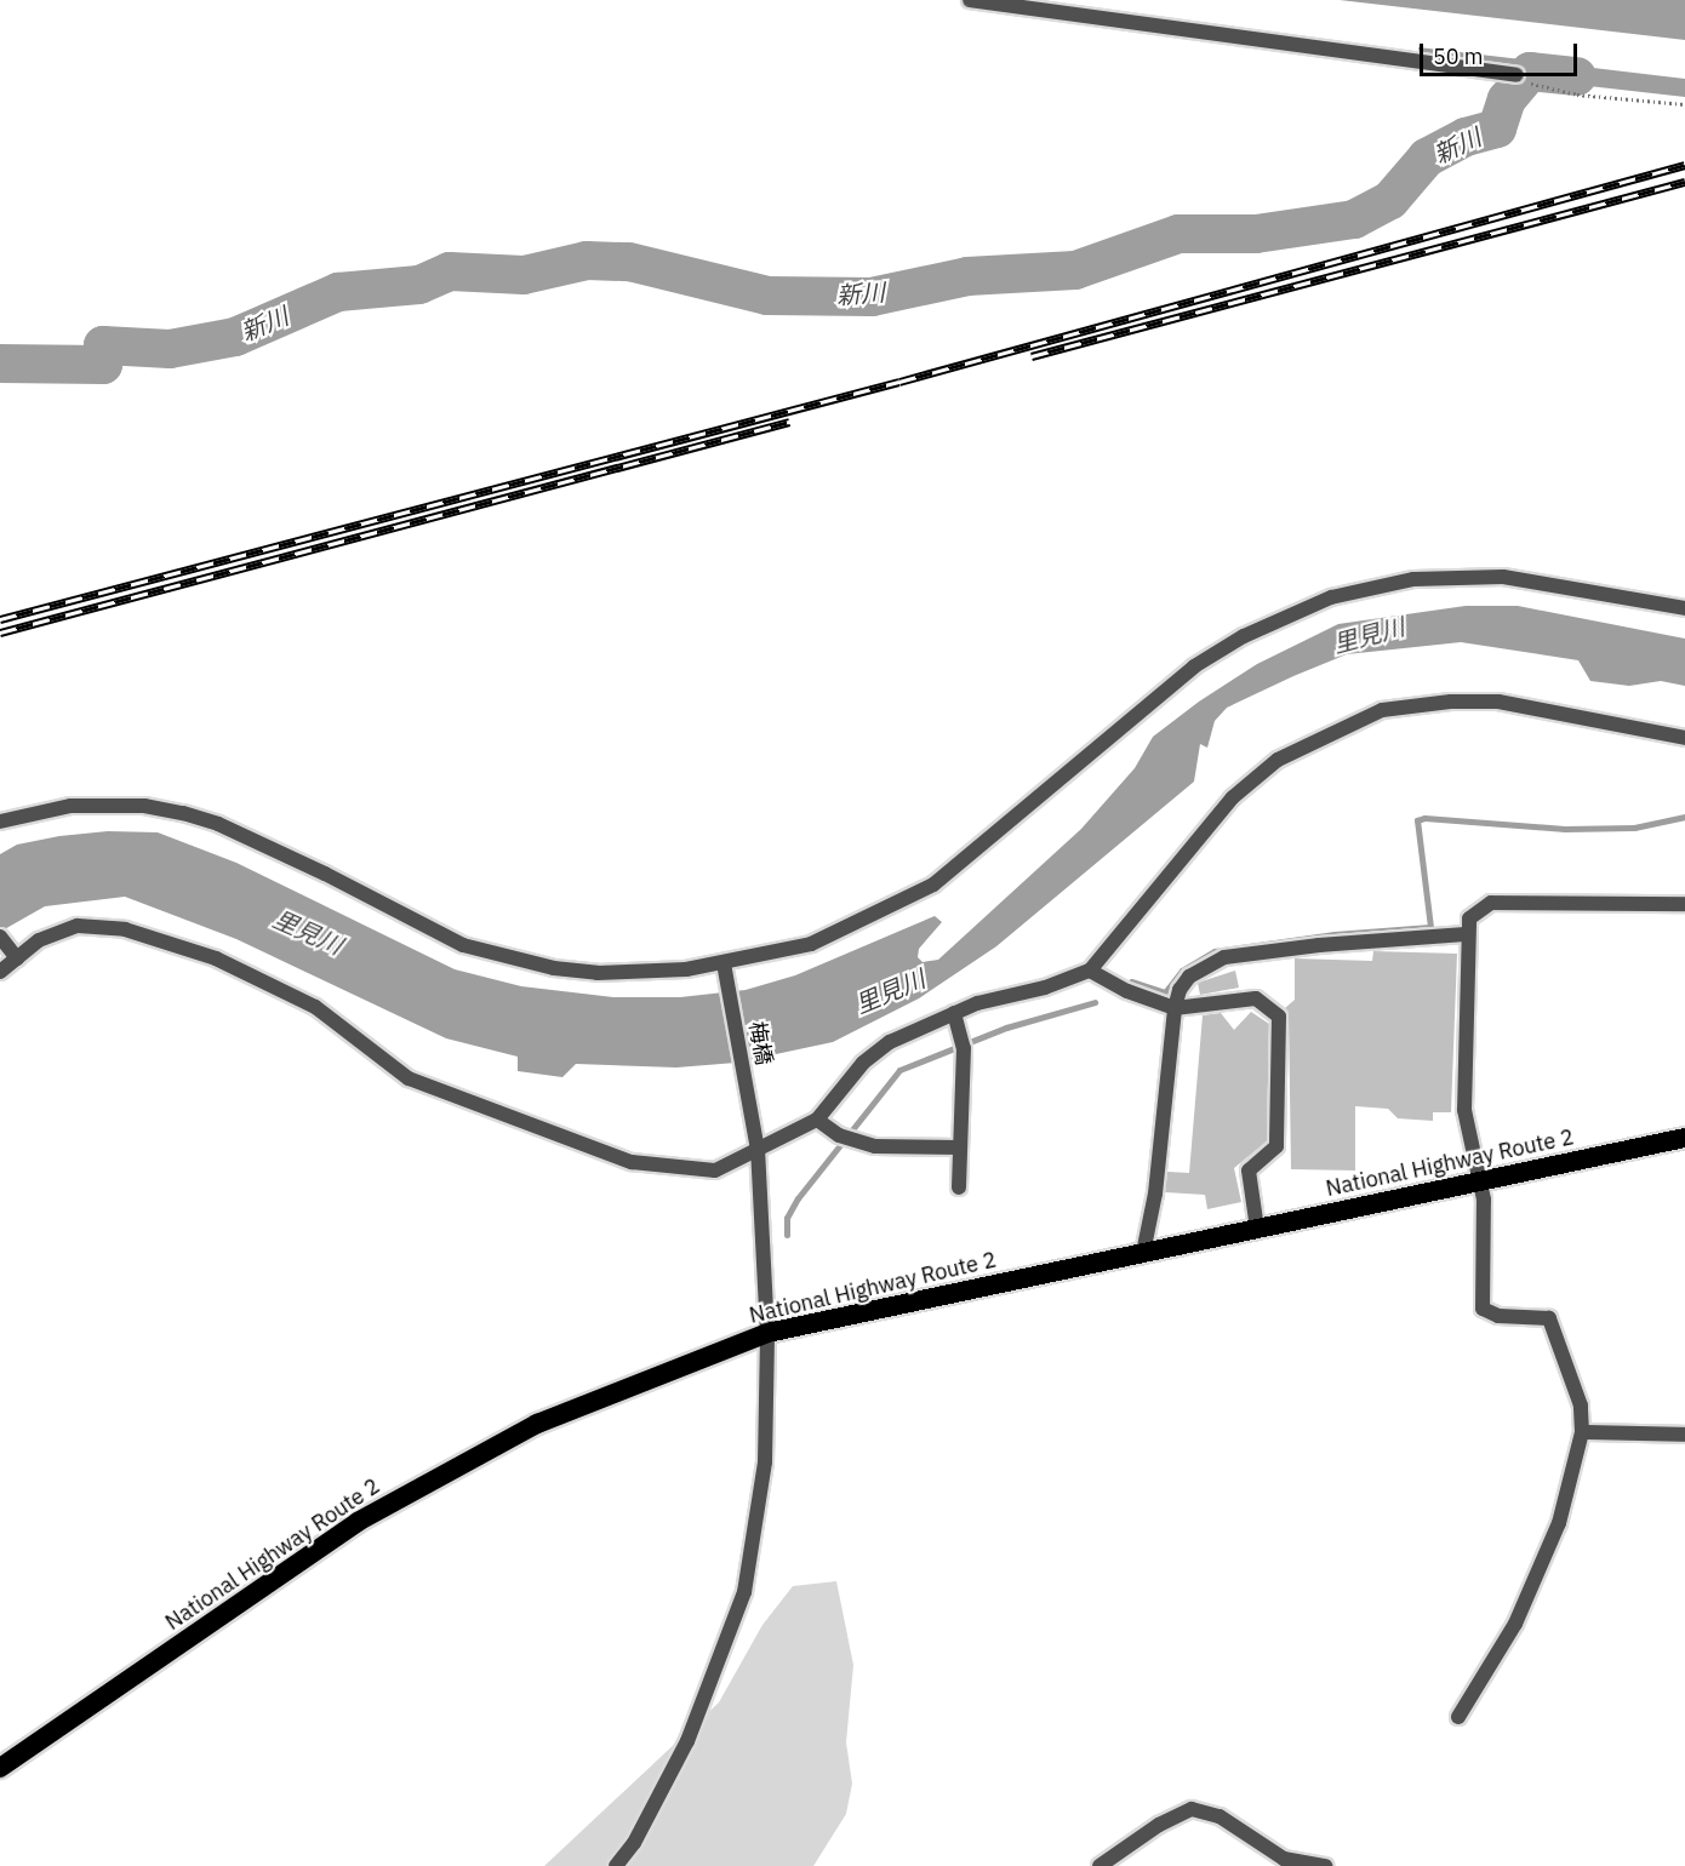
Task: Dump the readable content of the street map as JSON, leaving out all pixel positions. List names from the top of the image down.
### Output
{
  "streets": {
    "highway": ["National Highway Route 2"],
    "street": ["梅橋"]
  },
  "crossings": [
    ["梅橋", "National Highway Route 2"]
  ],
  "water": ["新川", "里見川"],
  "scale_bar": "50 m"
}
